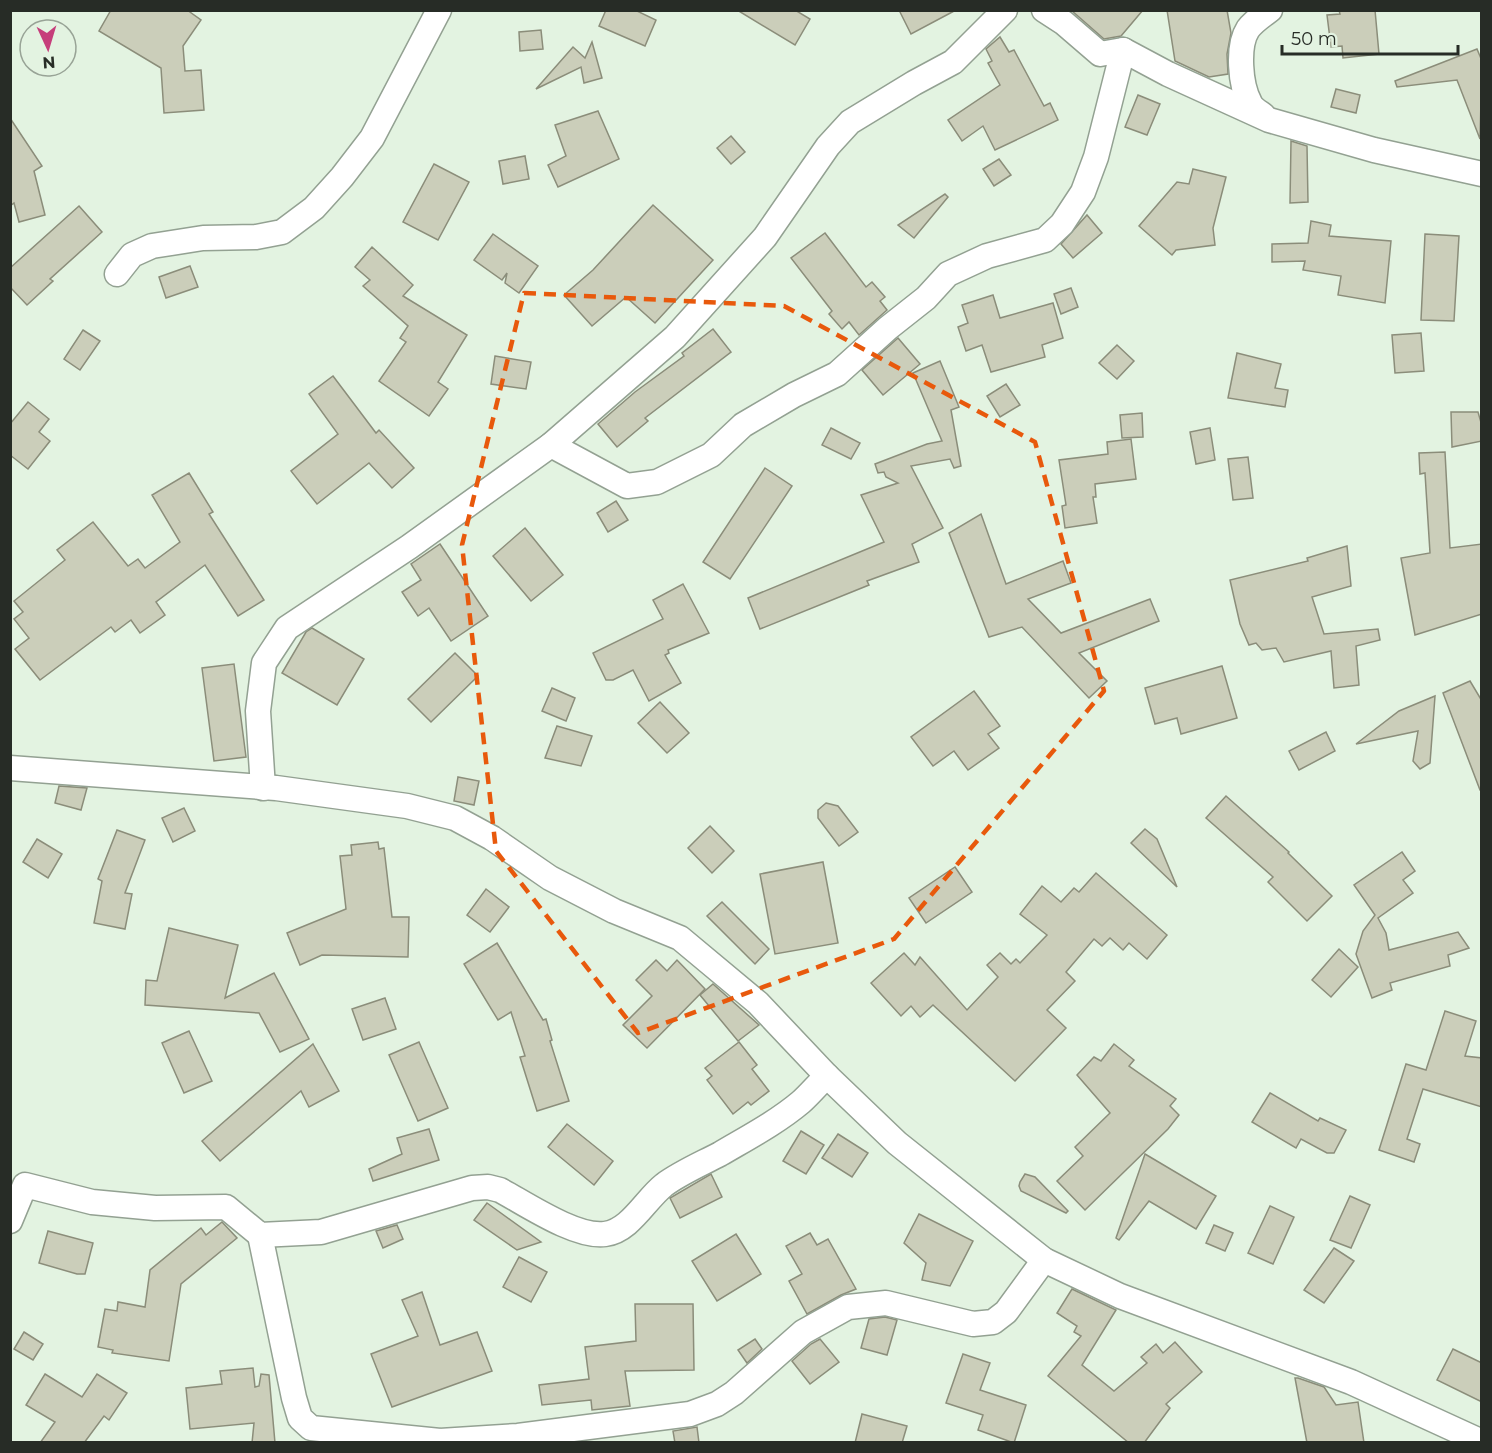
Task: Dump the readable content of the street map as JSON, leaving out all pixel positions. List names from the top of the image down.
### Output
{
  "scale_bar": "50 m",
  "north": "bottom"
}
